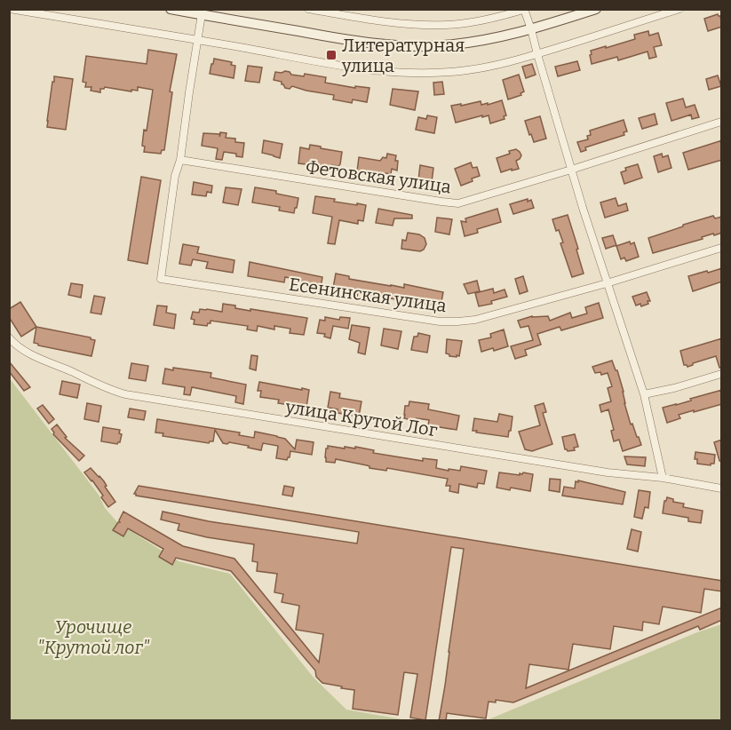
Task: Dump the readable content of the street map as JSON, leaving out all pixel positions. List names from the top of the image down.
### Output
{
  "streets": {
    "street": ["Фетовская улица", "Есенинская улица", "улица Крутой Лог"]
  },
  "crossings": [
    ["Фетовская улица", "Есенинская улица"]
  ],
  "parks": ["Урочище \"Крутой лог\""],
  "places": {
    "transit": ["Литературная улица"]
  }
}
